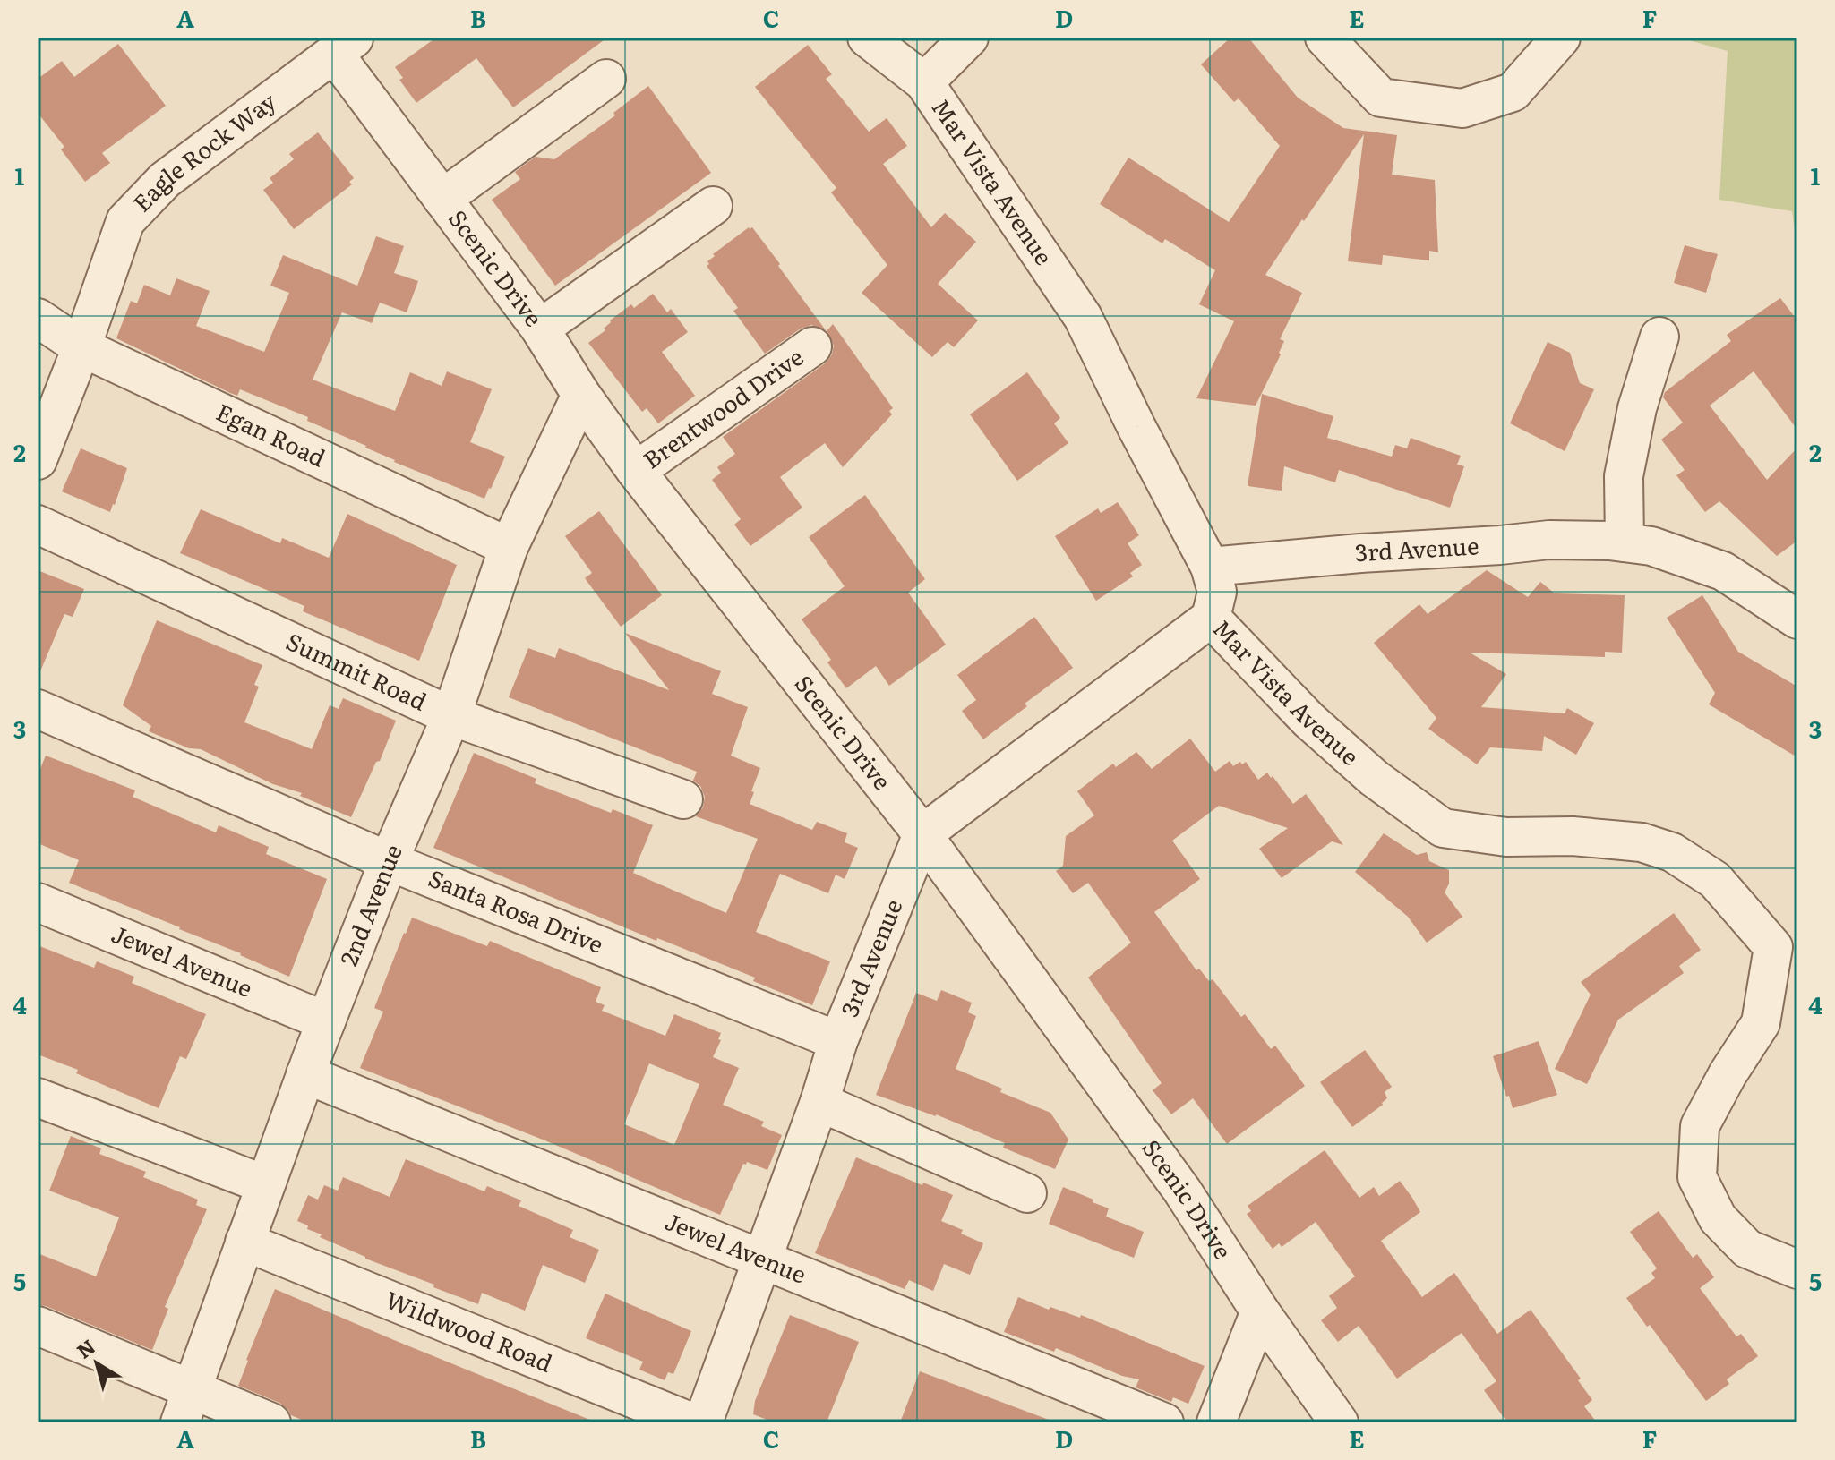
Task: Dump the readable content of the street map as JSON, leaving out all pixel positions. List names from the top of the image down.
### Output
{
  "streets": {
    "street": [
      "Eagle Rock Way",
      "Mar Vista Avenue",
      "Scenic Drive",
      "Brentwood Drive",
      "Egan Road",
      "3rd Avenue",
      "Summit Road",
      "2nd Avenue",
      "Santa Rosa Drive",
      "Jewel Avenue",
      "Wildwood Road"
    ]
  },
  "crossings": [
    ["Eagle Rock Way", "Scenic Drive"],
    ["Eagle Rock Way", "Egan Road"],
    ["Mar Vista Avenue", "3rd Avenue"],
    ["Scenic Drive", "Brentwood Drive"],
    ["Scenic Drive", "3rd Avenue"],
    ["Scenic Drive", "2nd Avenue"],
    ["Egan Road", "2nd Avenue"],
    ["3rd Avenue", "Santa Rosa Drive"],
    ["3rd Avenue", "Jewel Avenue"],
    ["Summit Road", "2nd Avenue"],
    ["2nd Avenue", "Santa Rosa Drive"],
    ["2nd Avenue", "Jewel Avenue"],
    ["2nd Avenue", "Wildwood Road"]
  ],
  "north": "top left",
  "grid": {
    "columns": [
      "A",
      "B",
      "C",
      "D",
      "E",
      "F"
    ],
    "rows": [
      "1",
      "2",
      "3",
      "4",
      "5"
    ]
  }
}
